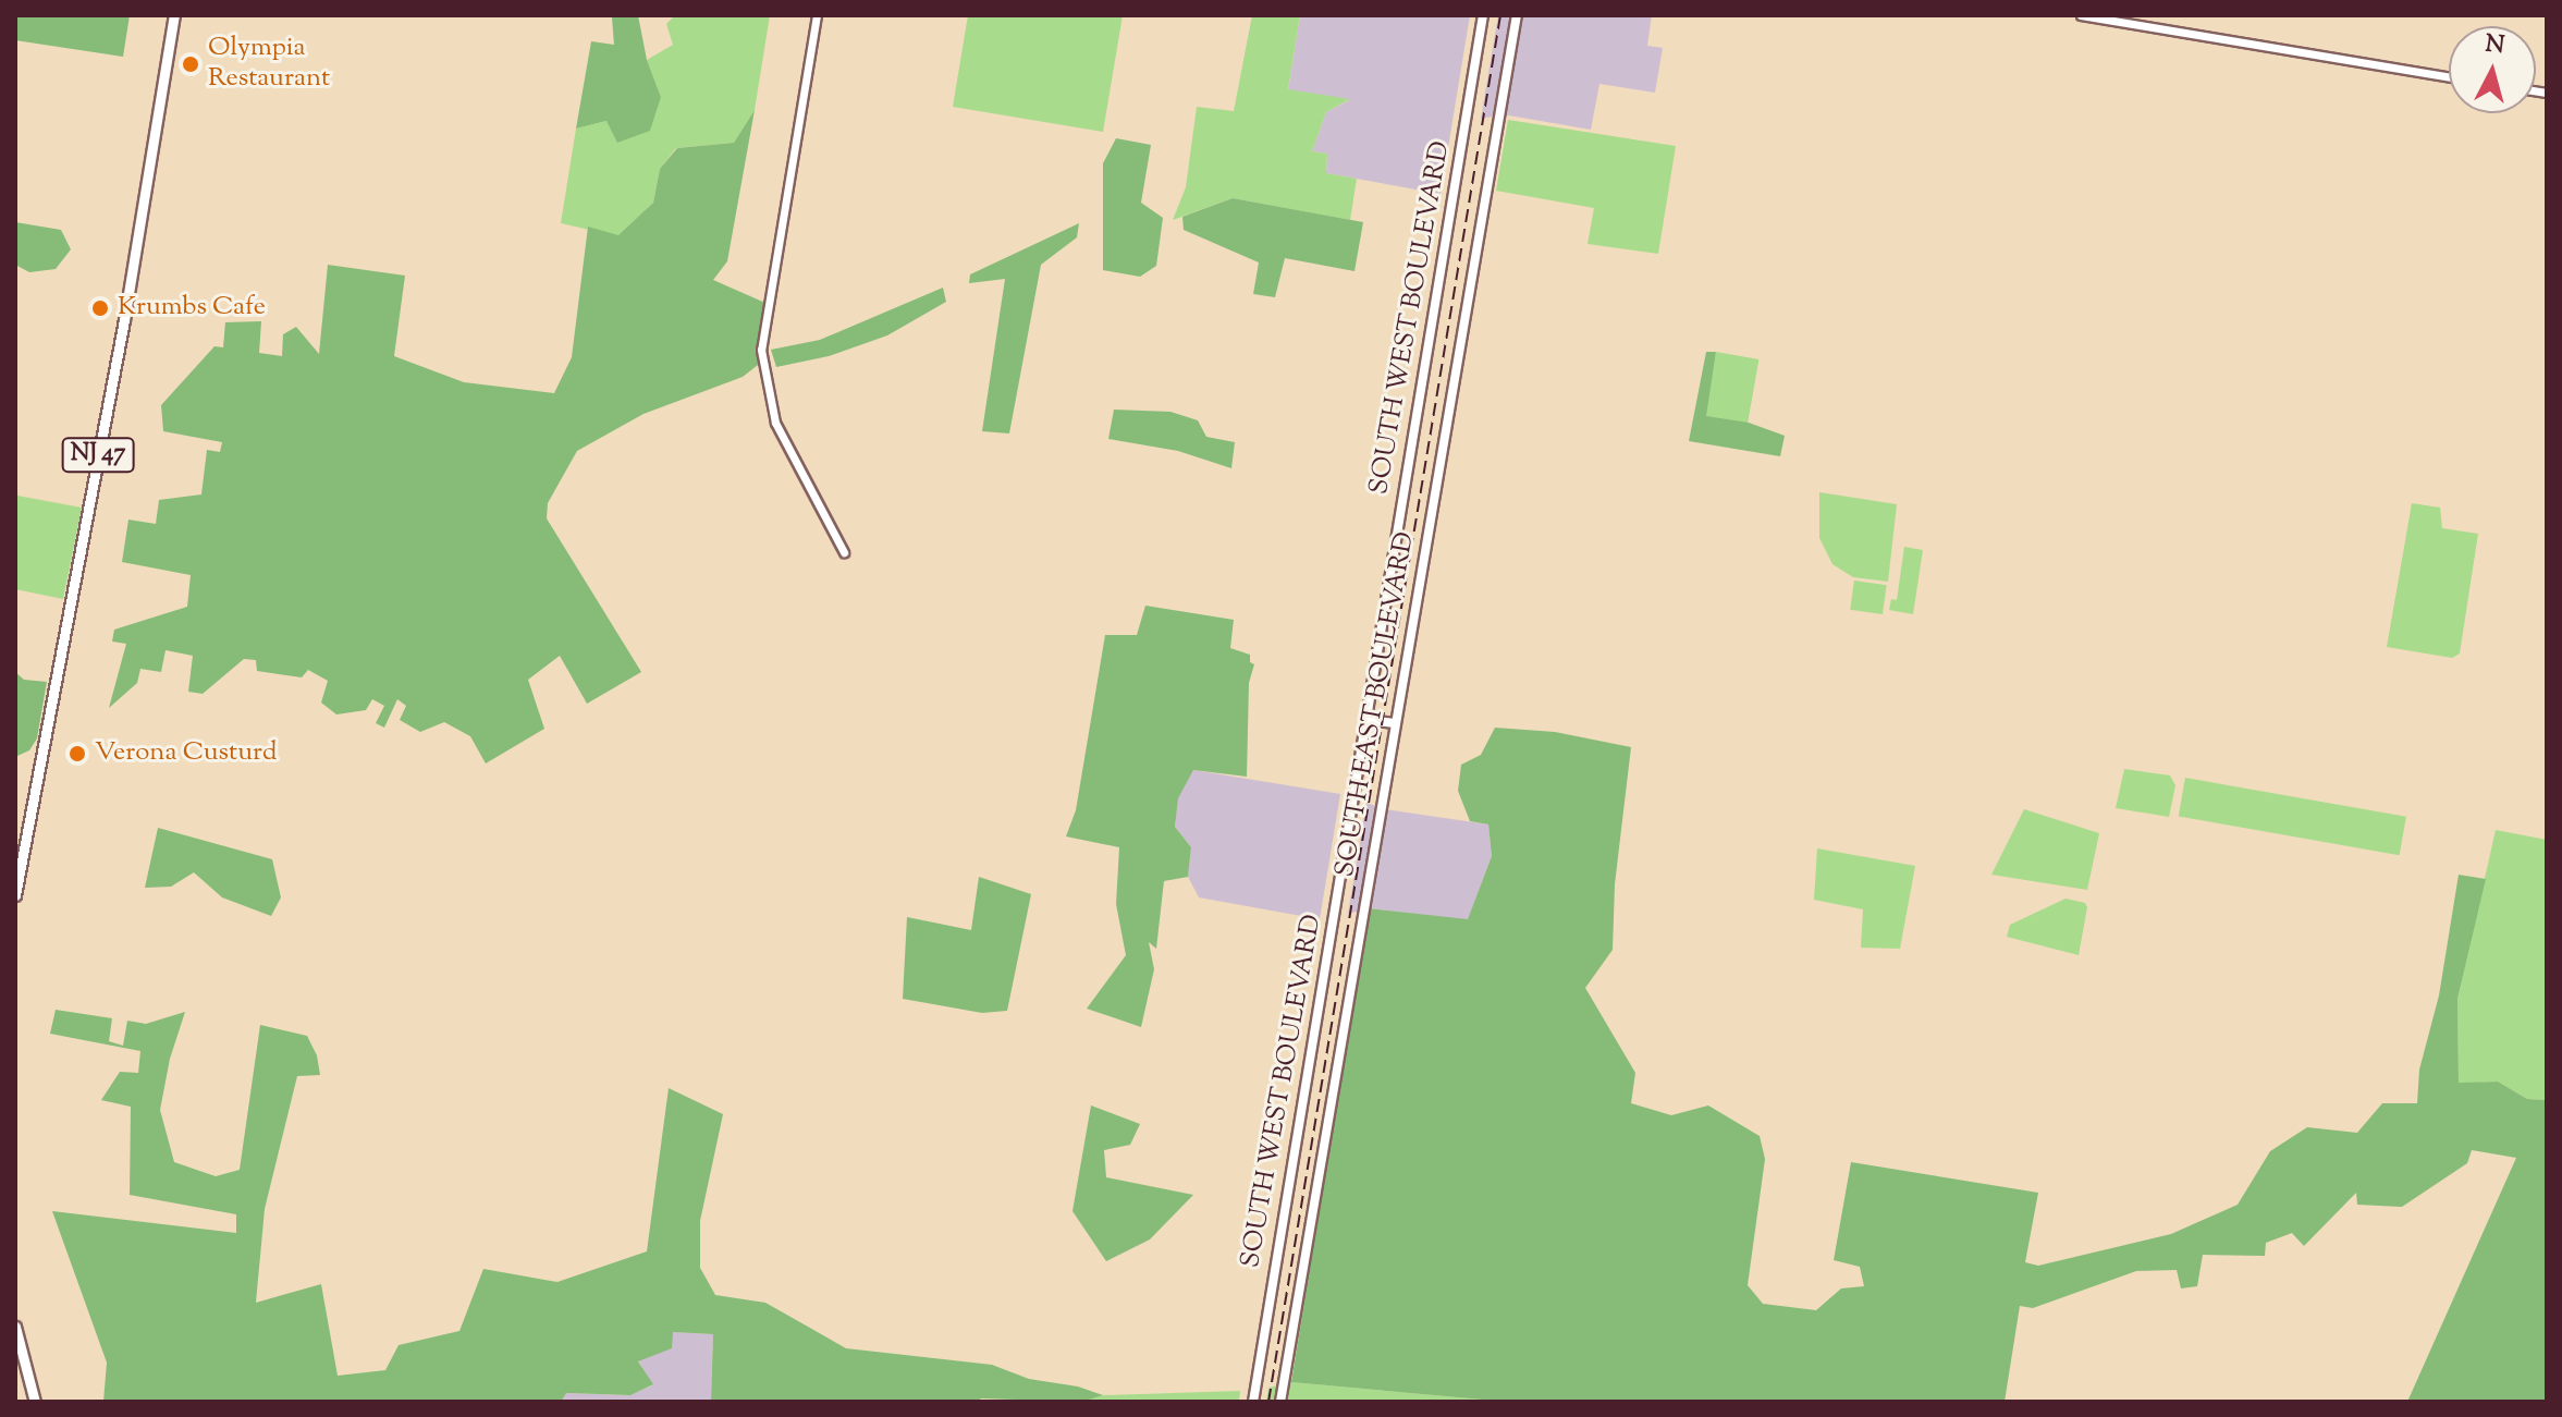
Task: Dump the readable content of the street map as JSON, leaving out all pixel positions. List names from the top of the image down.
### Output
{
  "streets": {
    "main road": ["SOUTH WEST BOULEVARD", "NJ 47", "SOUTH EAST BOULEVARD"]
  },
  "places": ["Olympia Restaurant", "Krumbs Cafe", "Verona Custurd"],
  "north": "top"
}
